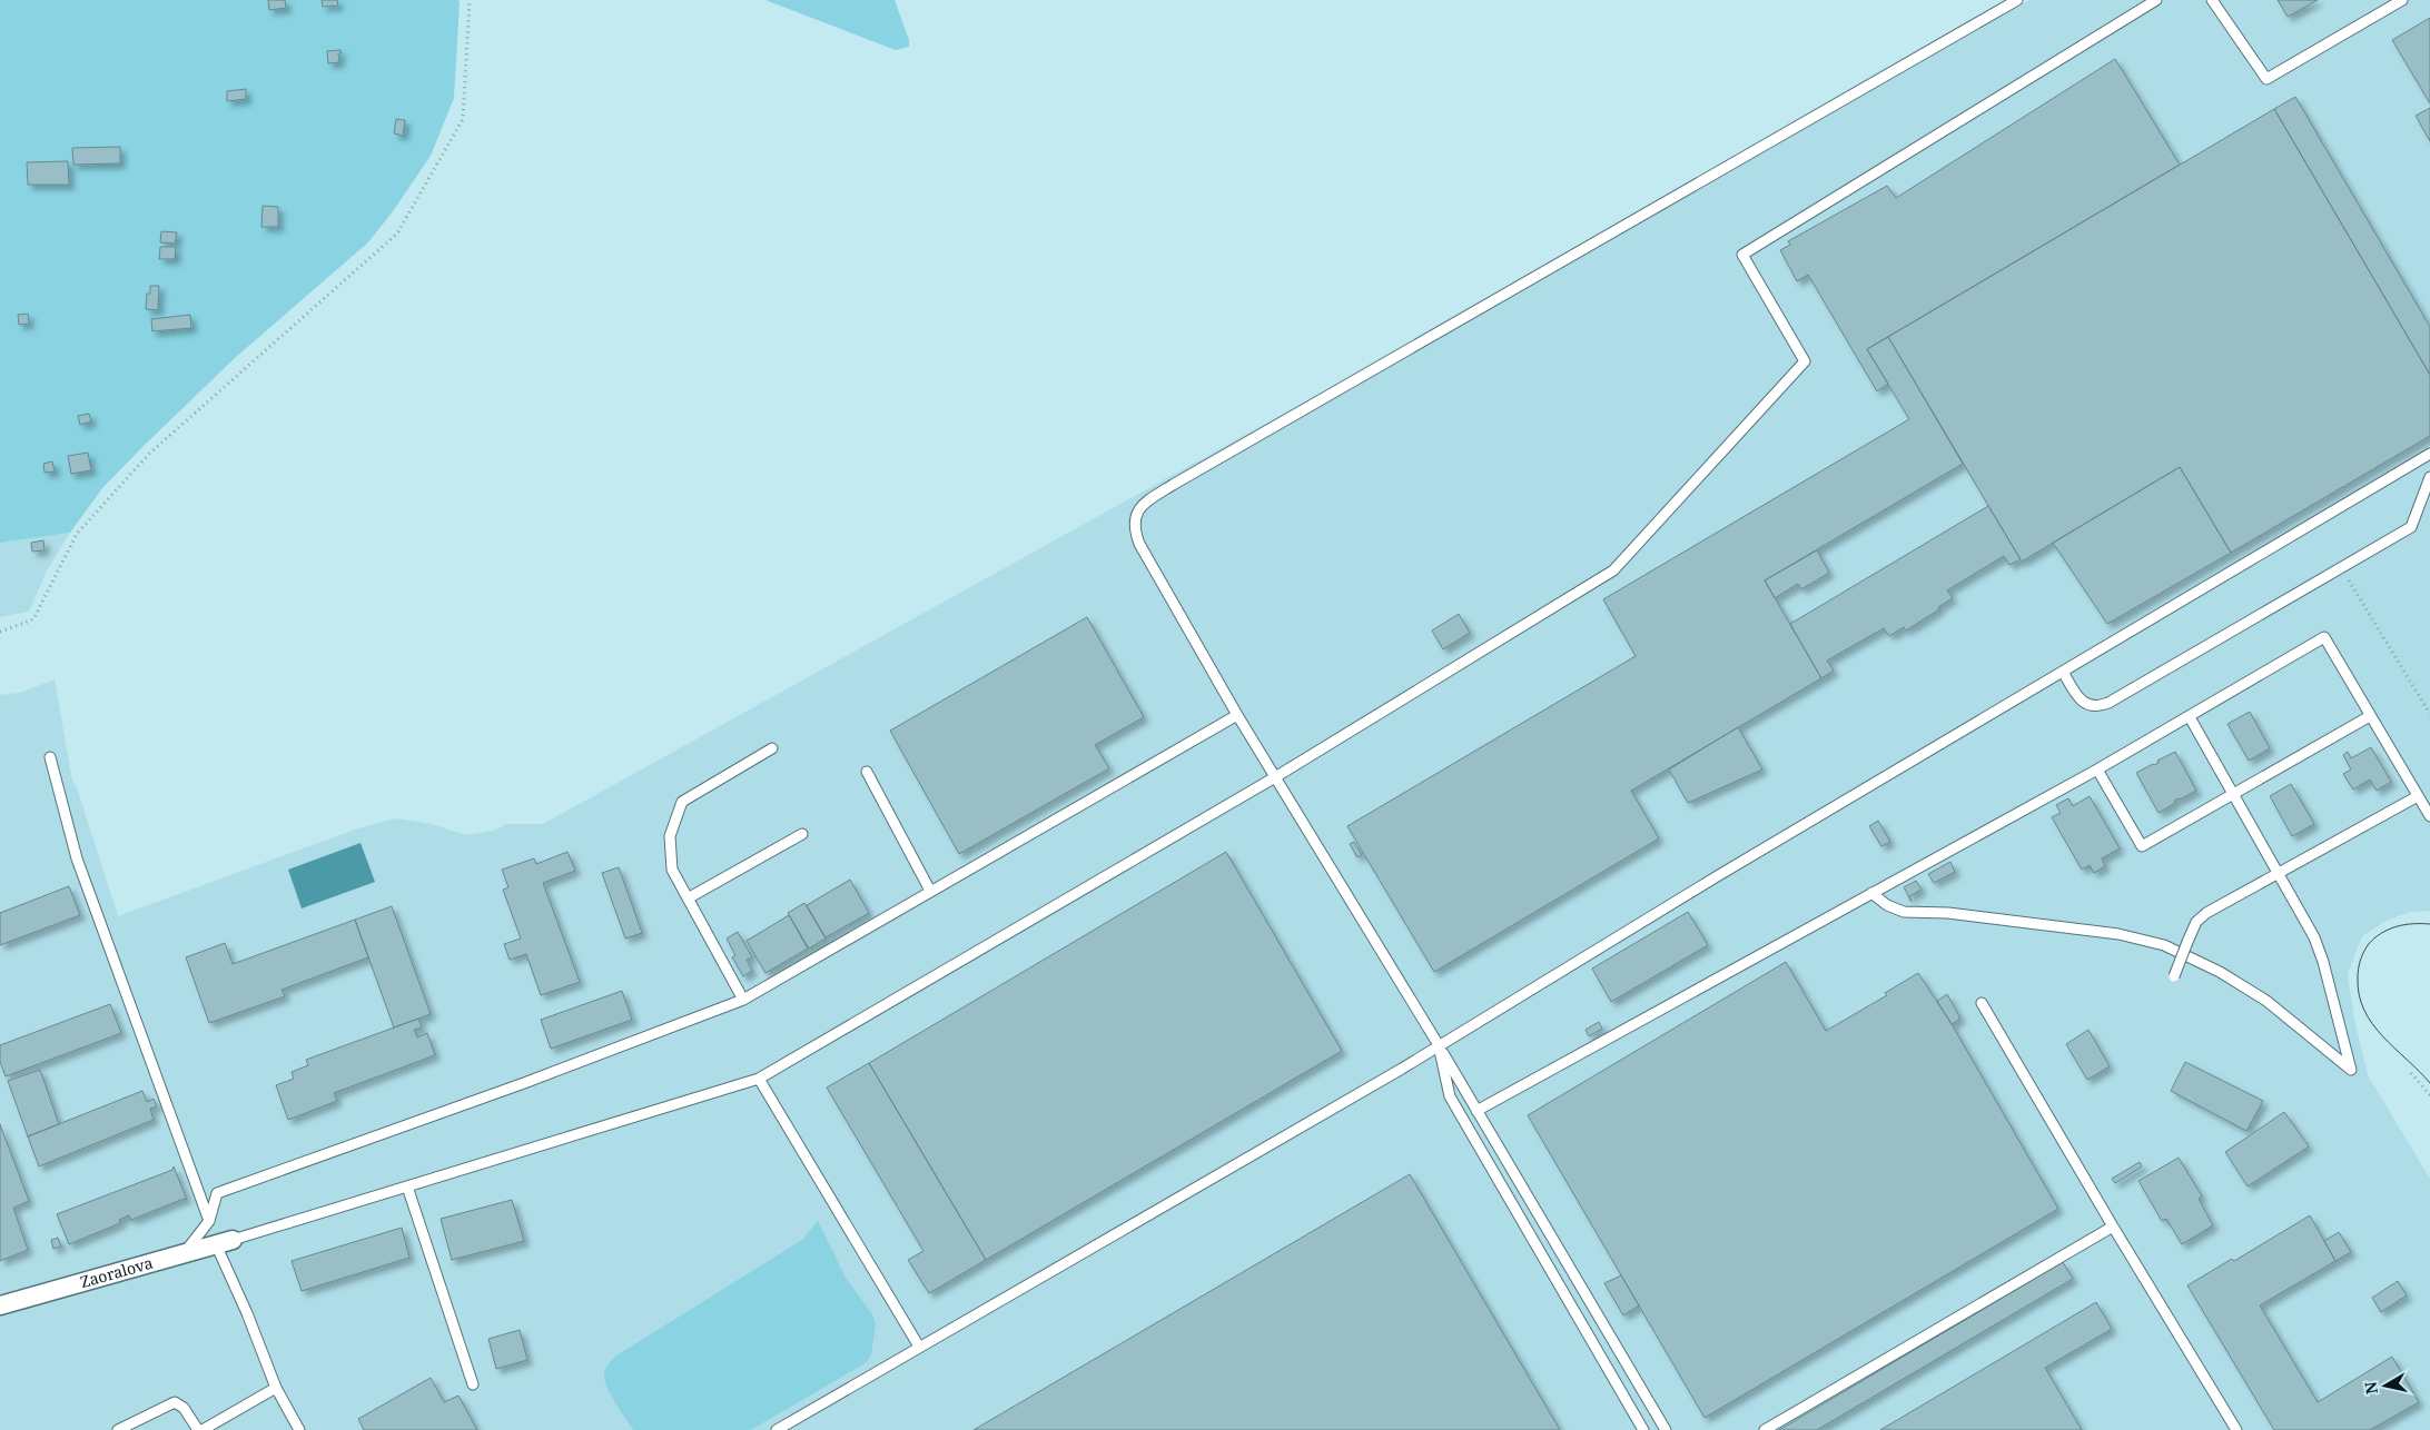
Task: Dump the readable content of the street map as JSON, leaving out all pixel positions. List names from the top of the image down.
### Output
{
  "streets": {
    "street": ["Zaoralova"]
  },
  "north": "left"
}
